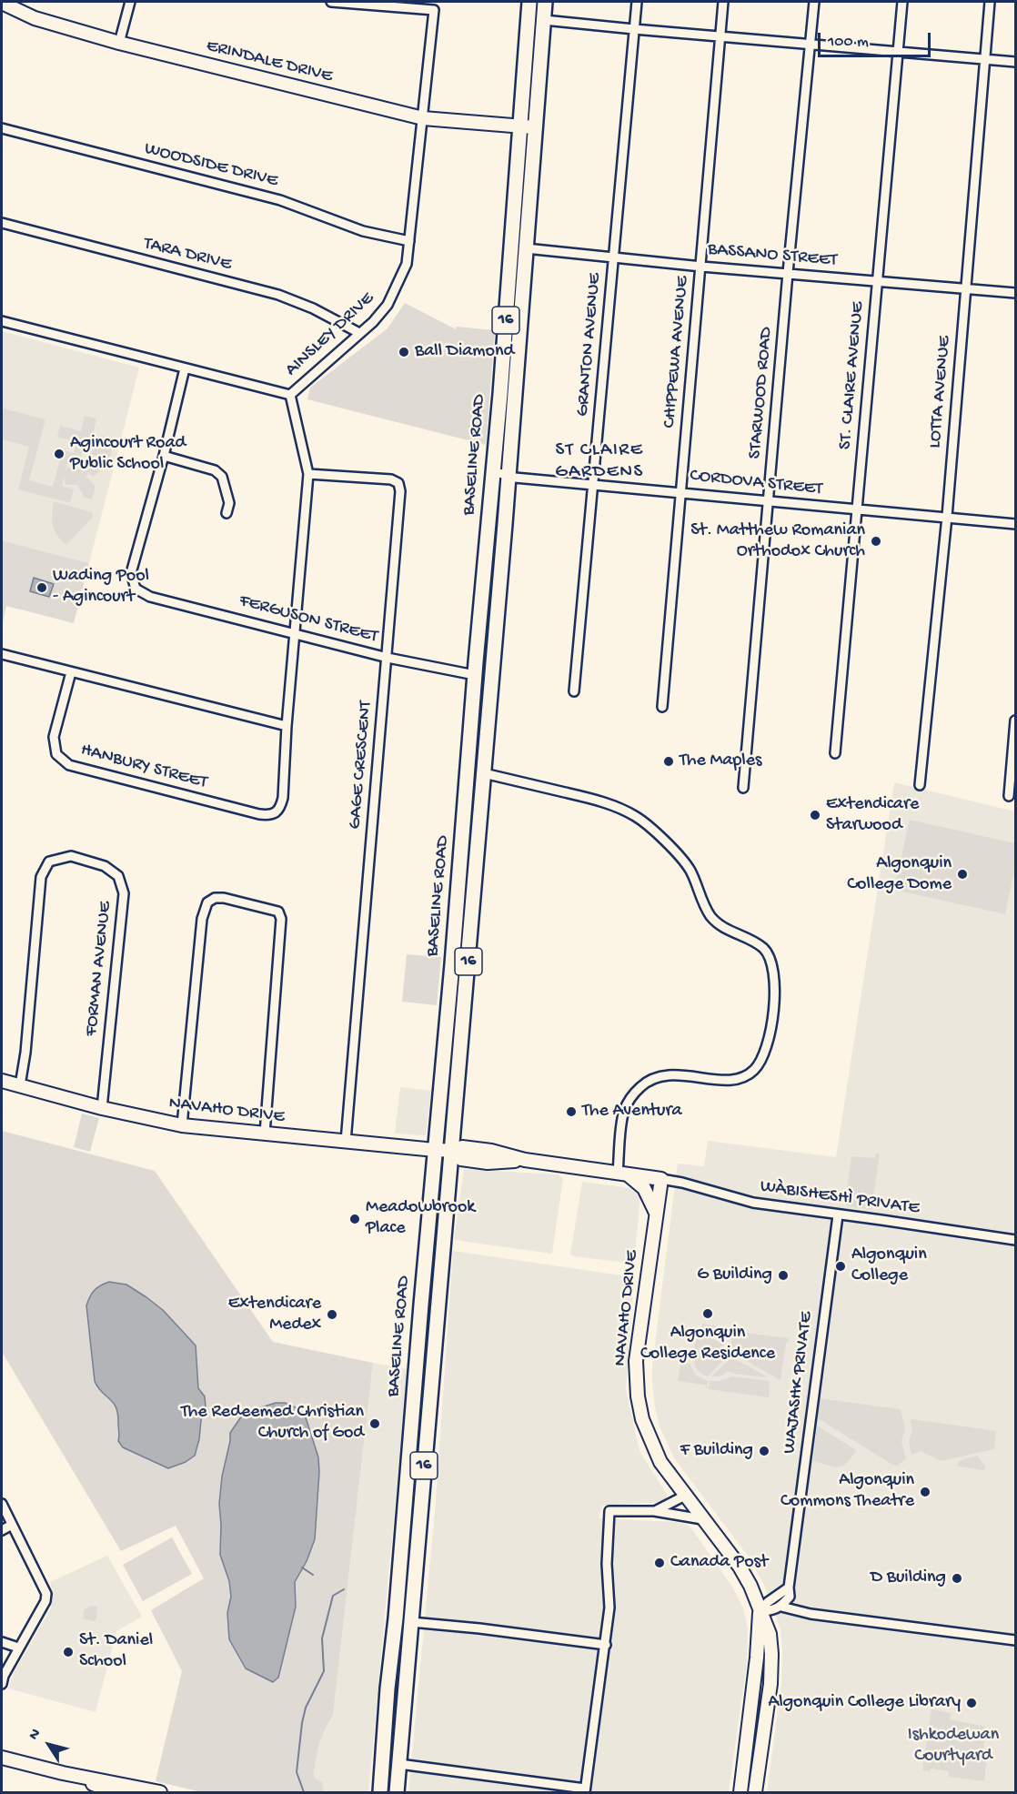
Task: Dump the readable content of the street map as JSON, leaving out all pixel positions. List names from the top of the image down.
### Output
{
  "streets": {
    "main road": ["16", "BASELINE ROAD"],
    "street": [
      "ERINDALE DRIVE",
      "WOODSIDE DRIVE",
      "TARA DRIVE",
      "BASSANO STREET",
      "AINSLEY DRIVE",
      "GRANTON AVENUE",
      "CHIPPEWA AVENUE",
      "ST. CLAIRE AVENUE",
      "LOTTA AVENUE",
      "STARWOOD ROAD",
      "CORDOVA STREET",
      "FERGUSON STREET",
      "GAGE CRESCENT",
      "HANBURY STREET",
      "FORMAN AVENUE",
      "NAVAHO DRIVE",
      "WÀBISHESHÌ PRIVATE",
      "WAJASHK PRIVATE"
    ]
  },
  "crossings": [
    ["ERINDALE DRIVE", "AINSLEY DRIVE"],
    ["ERINDALE DRIVE", "BASELINE ROAD"],
    ["WOODSIDE DRIVE", "AINSLEY DRIVE"],
    ["TARA DRIVE", "AINSLEY DRIVE"],
    ["BASSANO STREET", "GRANTON AVENUE"],
    ["BASSANO STREET", "CHIPPEWA AVENUE"],
    ["BASSANO STREET", "ST. CLAIRE AVENUE"],
    ["BASSANO STREET", "LOTTA AVENUE"],
    ["BASSANO STREET", "STARWOOD ROAD"],
    ["BASSANO STREET", "BASELINE ROAD"],
    ["AINSLEY DRIVE", "FERGUSON STREET"],
    ["AINSLEY DRIVE", "GAGE CRESCENT"],
    ["AINSLEY DRIVE", "HANBURY STREET"],
    ["GRANTON AVENUE", "CORDOVA STREET"],
    ["CHIPPEWA AVENUE", "CORDOVA STREET"],
    ["ST. CLAIRE AVENUE", "CORDOVA STREET"],
    ["LOTTA AVENUE", "CORDOVA STREET"],
    ["STARWOOD ROAD", "CORDOVA STREET"],
    ["BASELINE ROAD", "CORDOVA STREET"],
    ["BASELINE ROAD", "FERGUSON STREET"],
    ["BASELINE ROAD", "NAVAHO DRIVE"],
    ["FERGUSON STREET", "GAGE CRESCENT"],
    ["GAGE CRESCENT", "NAVAHO DRIVE"],
    ["FORMAN AVENUE", "NAVAHO DRIVE"],
    ["NAVAHO DRIVE", "WÀBISHESHÌ PRIVATE"],
    ["WÀBISHESHÌ PRIVATE", "WAJASHK PRIVATE"]
  ],
  "districts": ["ST CLAIRE GARDENS"],
  "parks": ["Ishkodewan Courtyard"],
  "places": [
    "Ball Diamond",
    "Agincourt Road Public School",
    "St. Matthew Romanian Orthodox Church",
    "Wading Pool - Agincourt",
    "The Maples",
    "Extendicare Starwood",
    "Algonquin College Dome",
    "The Aventura",
    "Meadowbrook Place",
    "Algonquin College",
    "G Building",
    "Algonquin College Residence",
    "Extendicare Medex",
    "The Redeemed Christian Church of God",
    "F Building",
    "Algonquin Commons Theatre",
    "Canada Post",
    "D Building",
    "St. Daniel School",
    "Algonquin College Library"
  ],
  "scale_bar": "100 m",
  "north": "top left"
}
